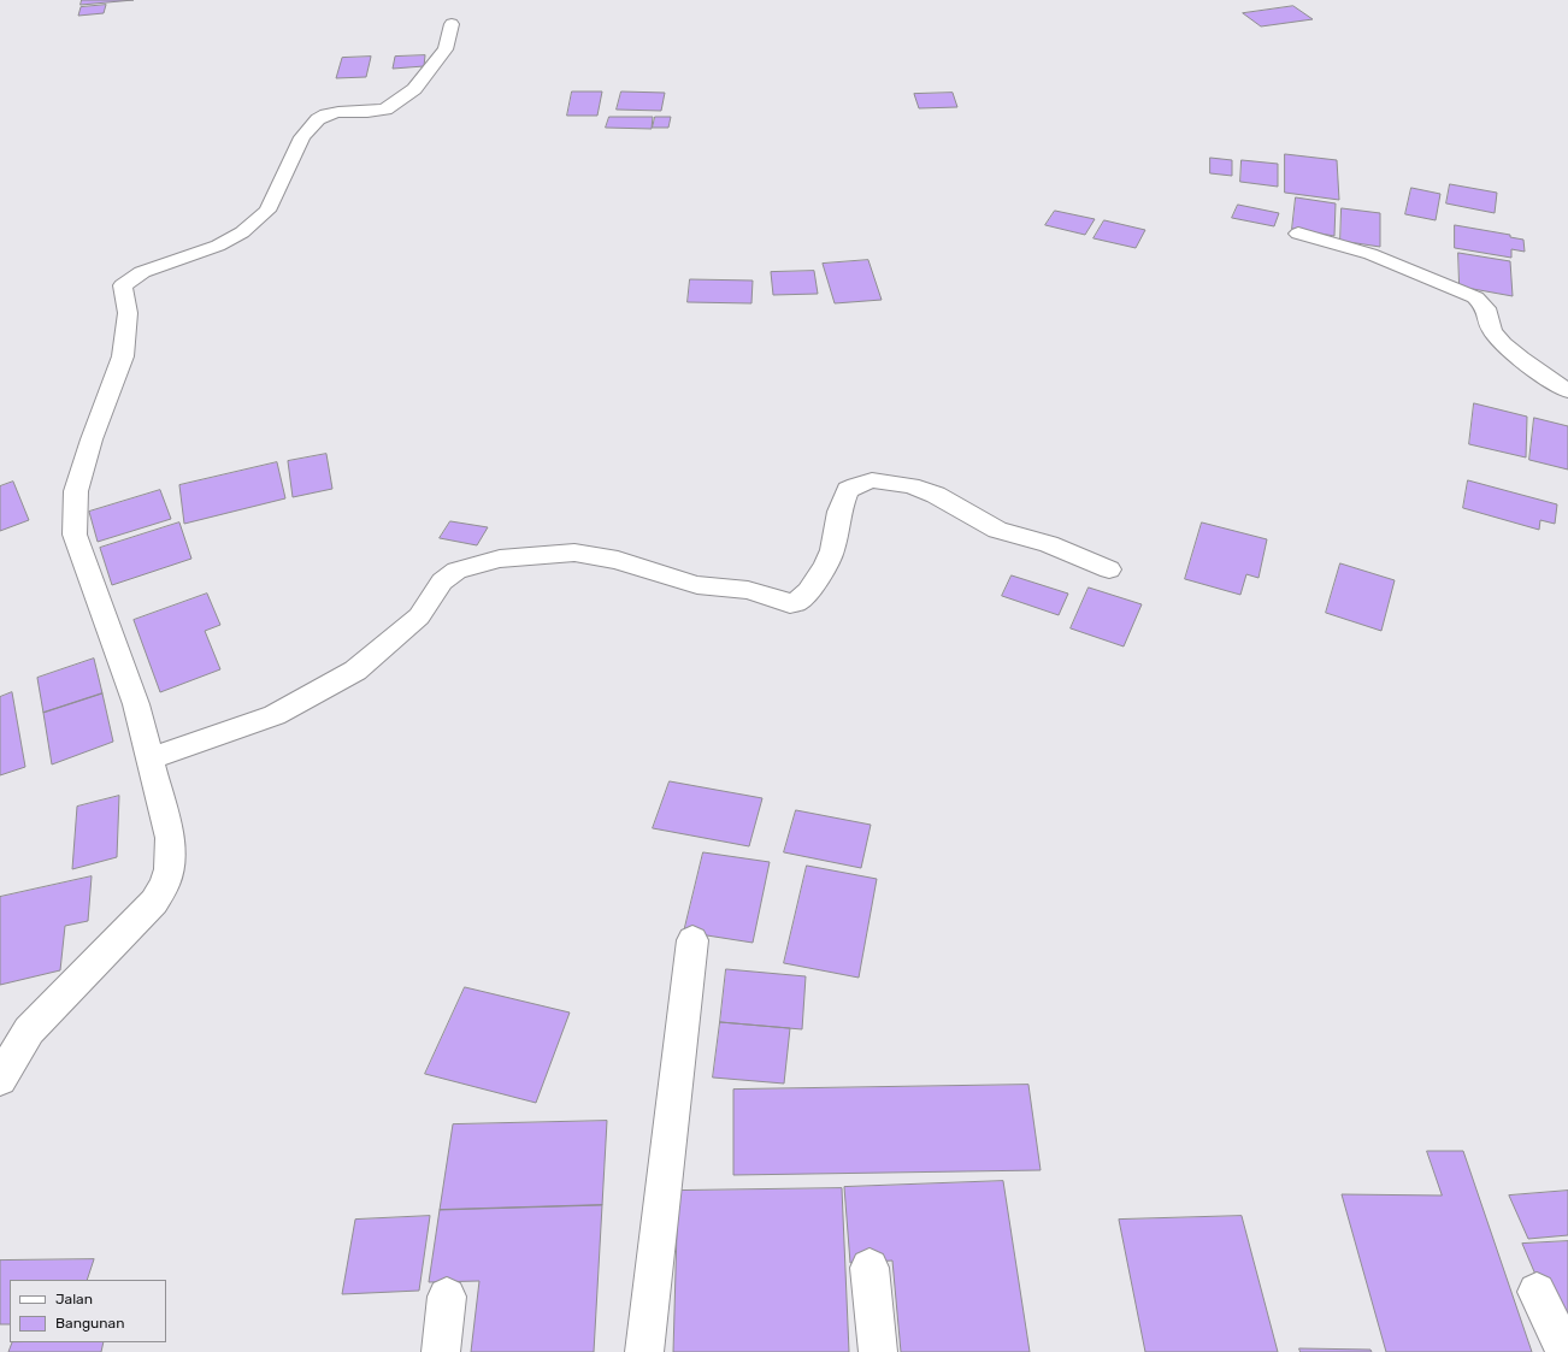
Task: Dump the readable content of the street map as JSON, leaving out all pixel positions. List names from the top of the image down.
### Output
{
  "legend": ["Jalan", "Bangunan"]
}
